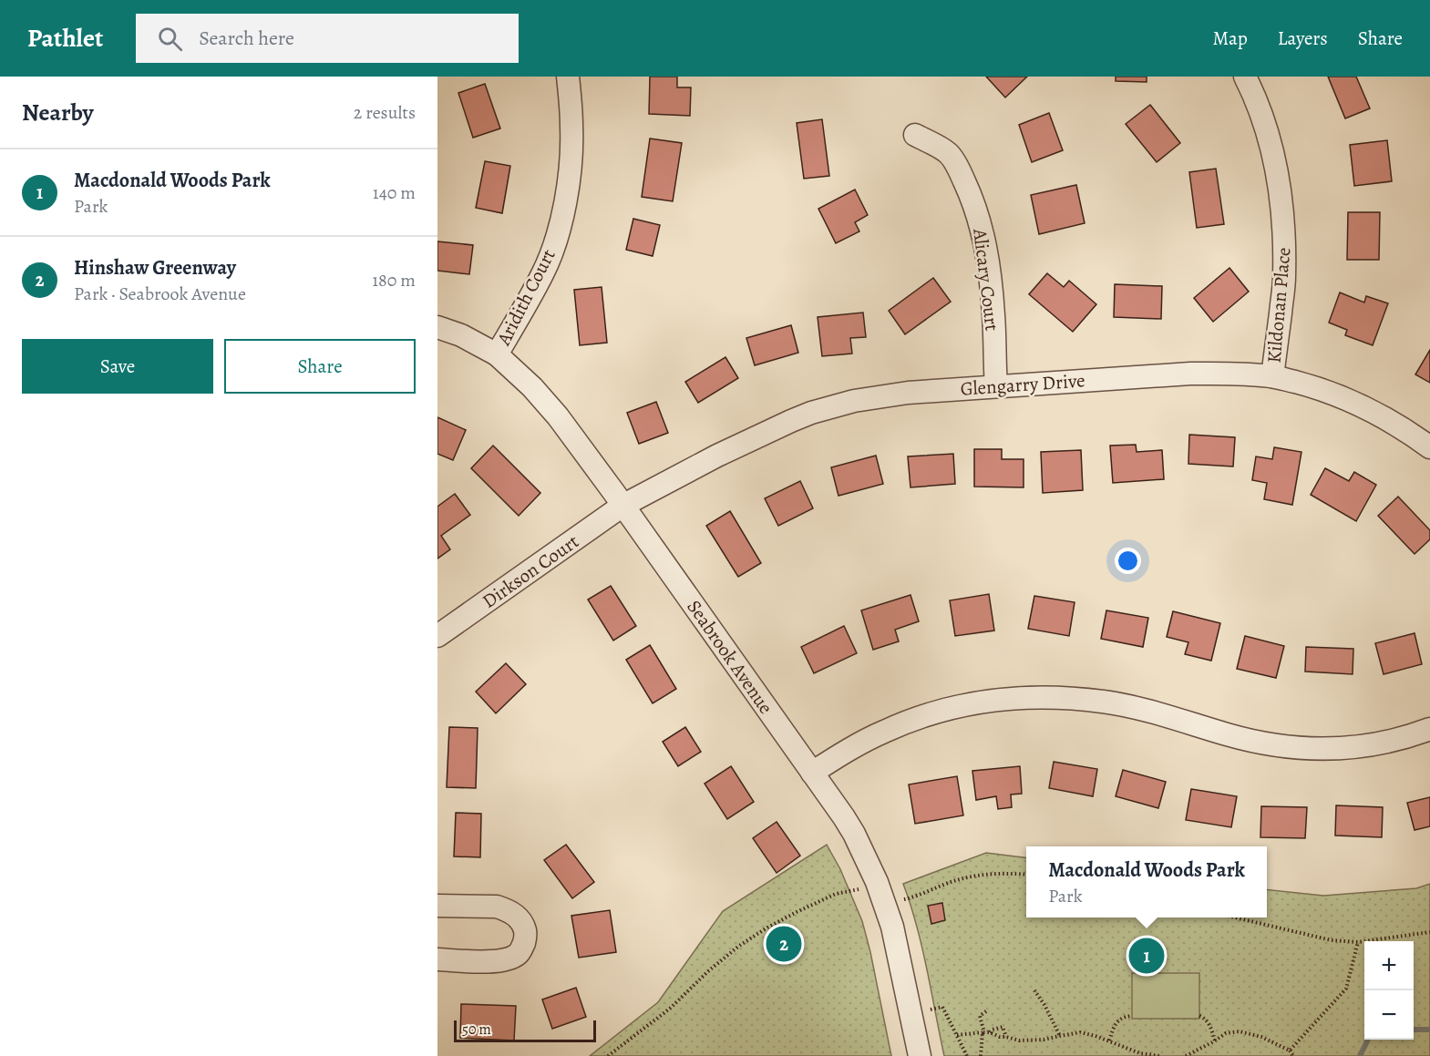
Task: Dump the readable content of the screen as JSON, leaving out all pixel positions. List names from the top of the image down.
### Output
{
  "streets": {
    "street": [
      "Alicary Court",
      "Aridith Court",
      "Kildonan Place",
      "Glengarry Drive",
      "Dirkson Court",
      "Seabrook Avenue"
    ]
  },
  "crossings": [
    ["Alicary Court", "Glengarry Drive"],
    ["Aridith Court", "Seabrook Avenue"],
    ["Kildonan Place", "Glengarry Drive"],
    ["Glengarry Drive", "Dirkson Court"],
    ["Glengarry Drive", "Seabrook Avenue"],
    ["Dirkson Court", "Seabrook Avenue"]
  ],
  "scale_bar": "50 m",
  "page": {
    "header": "Pathlet",
    "search": "Search here",
    "nav": ["Map", "Layers", "Share"],
    "heading": ["Nearby", "2 results"],
    "list": [
      {
        "mark": "1",
        "name": "Macdonald Woods Park",
        "note": "Park",
        "value": "140 m"
      },
      {
        "mark": "2",
        "name": "Hinshaw Greenway",
        "note": "Park · Seabrook Avenue",
        "value": "180 m"
      }
    ],
    "buttons": ["Save", "Share"],
    "popup": ["Macdonald Woods Park", "Park"],
    "pins": ["2", "1"],
    "map_buttons": ["+", "−"],
    "scale": "50 m"
  }
}
